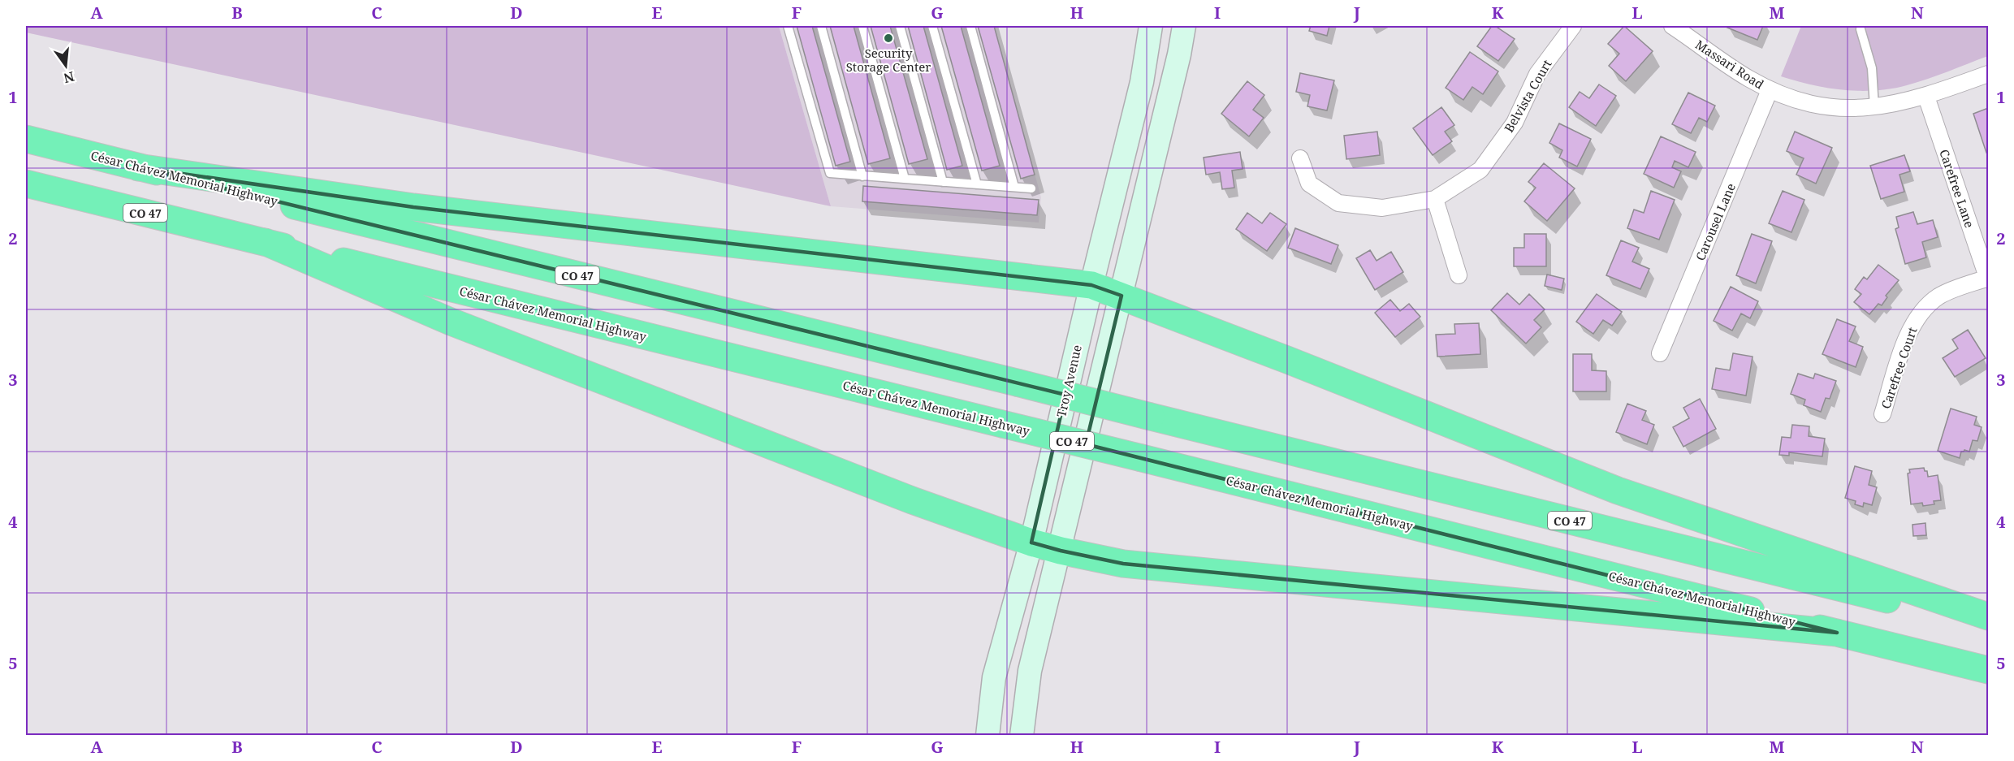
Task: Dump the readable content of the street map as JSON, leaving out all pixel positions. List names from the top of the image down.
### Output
{
  "streets": {
    "highway": ["César Chávez Memorial Highway", "CO 47"],
    "main road": ["Troy Avenue"],
    "street": [
      "Massari Road",
      "Belvista Court",
      "Carefree Lane",
      "Carousel Lane",
      "Carefree Court"
    ]
  },
  "crossings": [
    ["Massari Road", "Carefree Lane"],
    ["Massari Road", "Carousel Lane"],
    ["Carefree Lane", "Carefree Court"]
  ],
  "places": ["Security Storage Center"],
  "north": "bottom",
  "grid": {
    "columns": [
      "A",
      "B",
      "C",
      "D",
      "E",
      "F",
      "G",
      "H",
      "I",
      "J",
      "K",
      "L",
      "M",
      "N"
    ],
    "rows": [
      "1",
      "2",
      "3",
      "4",
      "5"
    ]
  }
}
